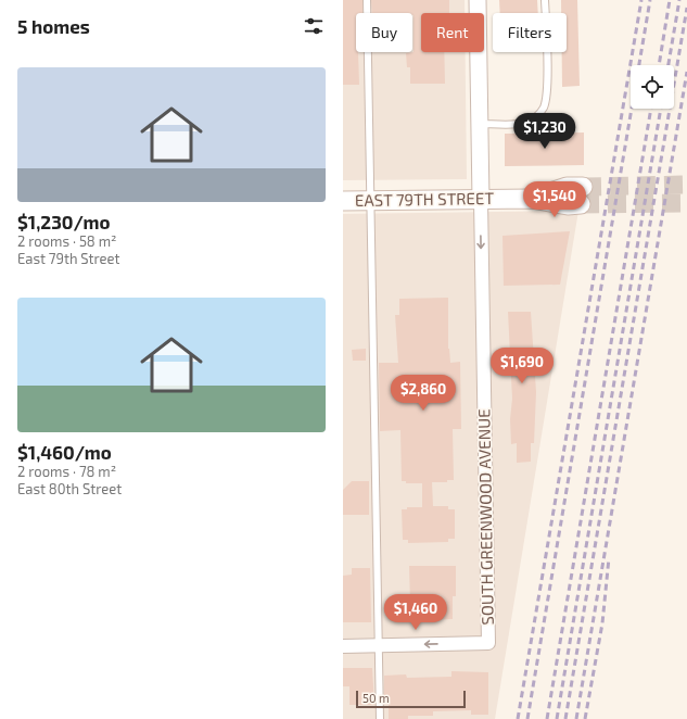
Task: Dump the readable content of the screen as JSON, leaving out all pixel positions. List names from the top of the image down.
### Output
{
  "streets": {
    "main road": ["EAST 79TH STREET"],
    "street": ["SOUTH GREENWOOD AVENUE"]
  },
  "crossings": [
    ["EAST 79TH STREET", "SOUTH GREENWOOD AVENUE"]
  ],
  "one_way": ["SOUTH GREENWOOD AVENUE"],
  "scale_bar": "50 m",
  "page": {
    "heading": "5 homes",
    "chip": ["Buy", "Rent", "Filters"],
    "list": [
      {
        "name": "$1,230/mo",
        "note": "2 rooms · 58 m² · East 79th Street"
      },
      {
        "name": "$1,460/mo",
        "note": "2 rooms · 78 m² · East 80th Street"
      }
    ],
    "price": [
      "$1,230",
      "$1,540",
      "$1,690",
      "$2,860",
      "$1,460"
    ],
    "scale": "50 m"
  }
}
